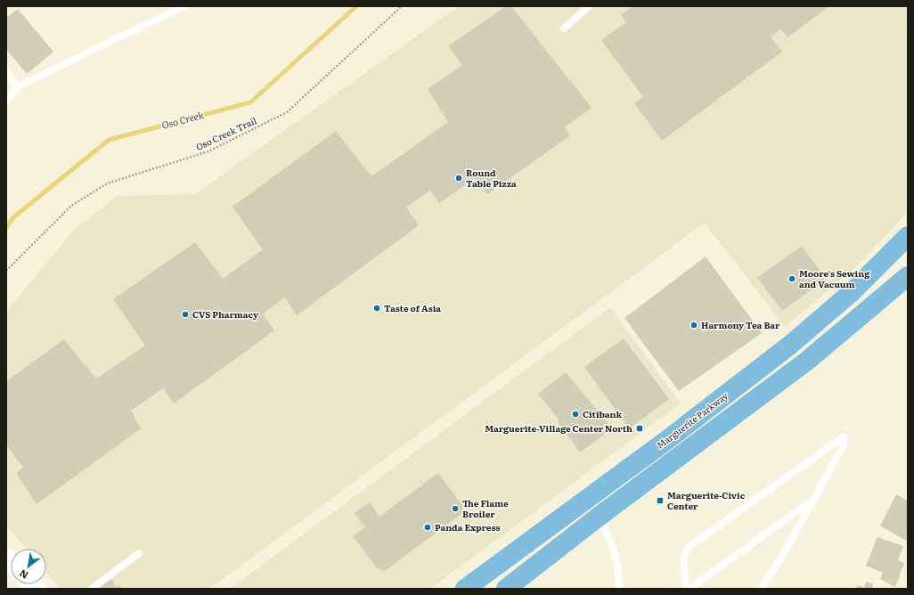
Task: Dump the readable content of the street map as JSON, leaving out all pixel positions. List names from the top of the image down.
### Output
{
  "streets": {
    "main road": ["Marguerite Parkway"],
    "path": ["Oso Creek Trail"]
  },
  "water": ["Oso Creek"],
  "places": {
    "other": [
      "Round Table Pizza",
      "Moore's Sewing and Vacuum",
      "Taste of Asia",
      "CVS Pharmacy",
      "Harmony Tea Bar",
      "Citibank",
      "The Flame Broiler",
      "Panda Express"
    ],
    "transit": ["Marguerite-Village Center North", "Marguerite-Civic Center"]
  },
  "north": "bottom left"
}
